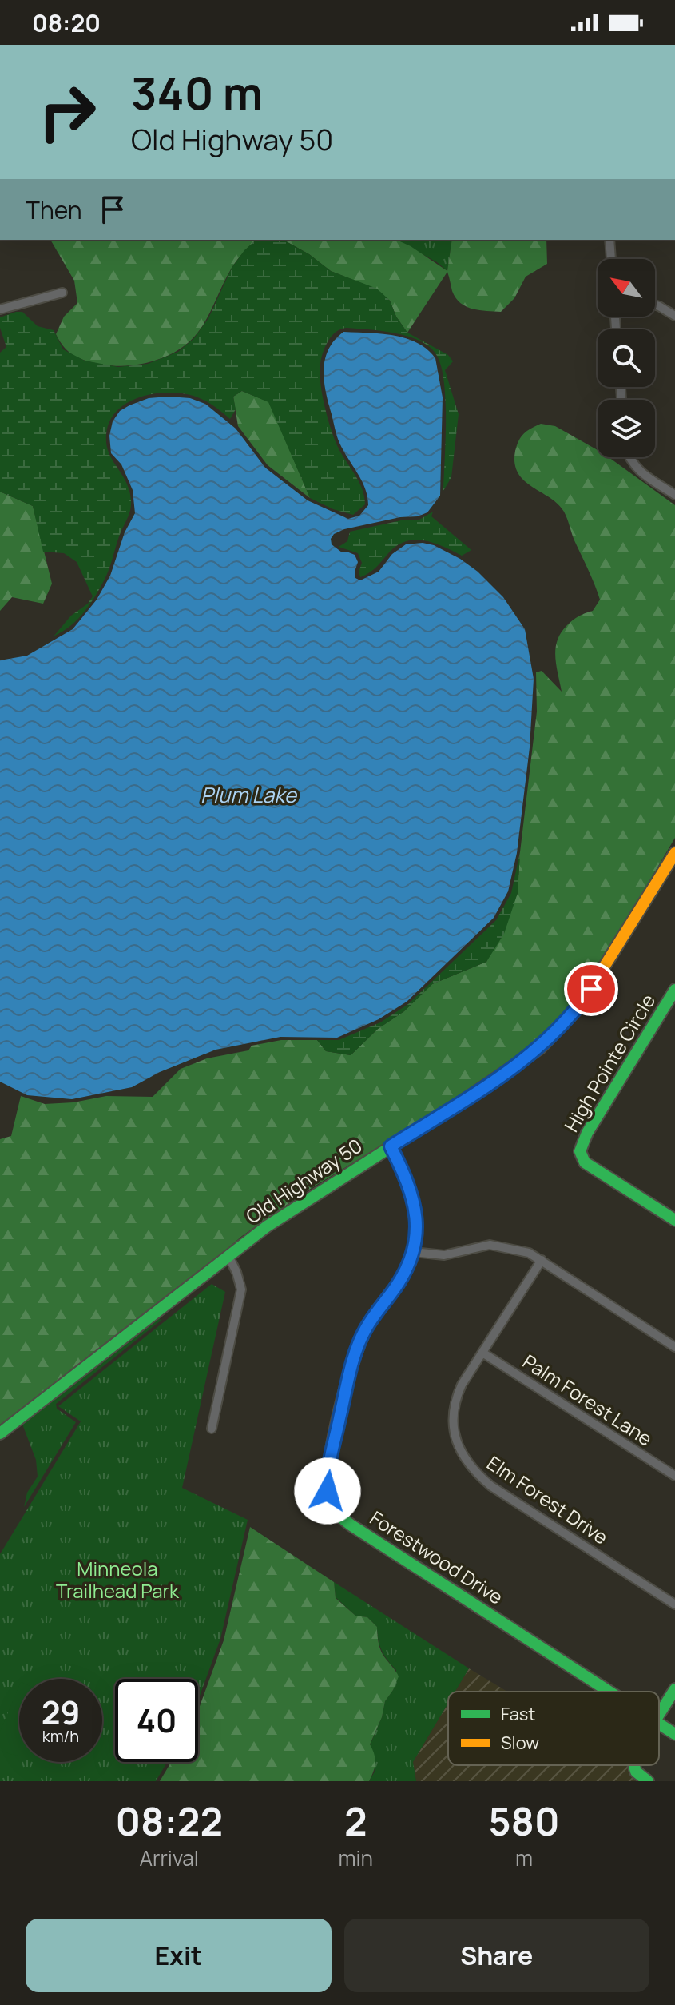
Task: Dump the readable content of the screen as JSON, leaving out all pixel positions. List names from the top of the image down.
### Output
{
  "streets": {
    "street": [
      "High Pointe Circle",
      "Old Highway 50",
      "Palm Forest Lane",
      "Elm Forest Drive",
      "Forestwood Drive"
    ]
  },
  "crossings": [
    ["Old Highway 50", "Forestwood Drive"],
    ["Palm Forest Lane", "Elm Forest Drive"]
  ],
  "water": ["Plum Lake"],
  "parks": ["Minneola Trailhead Park"],
  "legend": ["Fast", "Slow"],
  "north": "top left",
  "page": {
    "status": "08:20",
    "turn": ["340 m", "Old Highway 50"],
    "then": "Then",
    "speed": "29 km/h",
    "limit": "40",
    "eta": [
      "08:22",
      "Arrival",
      "2",
      "min",
      "580",
      "m"
    ],
    "buttons": ["Exit", "Share"]
  }
}
